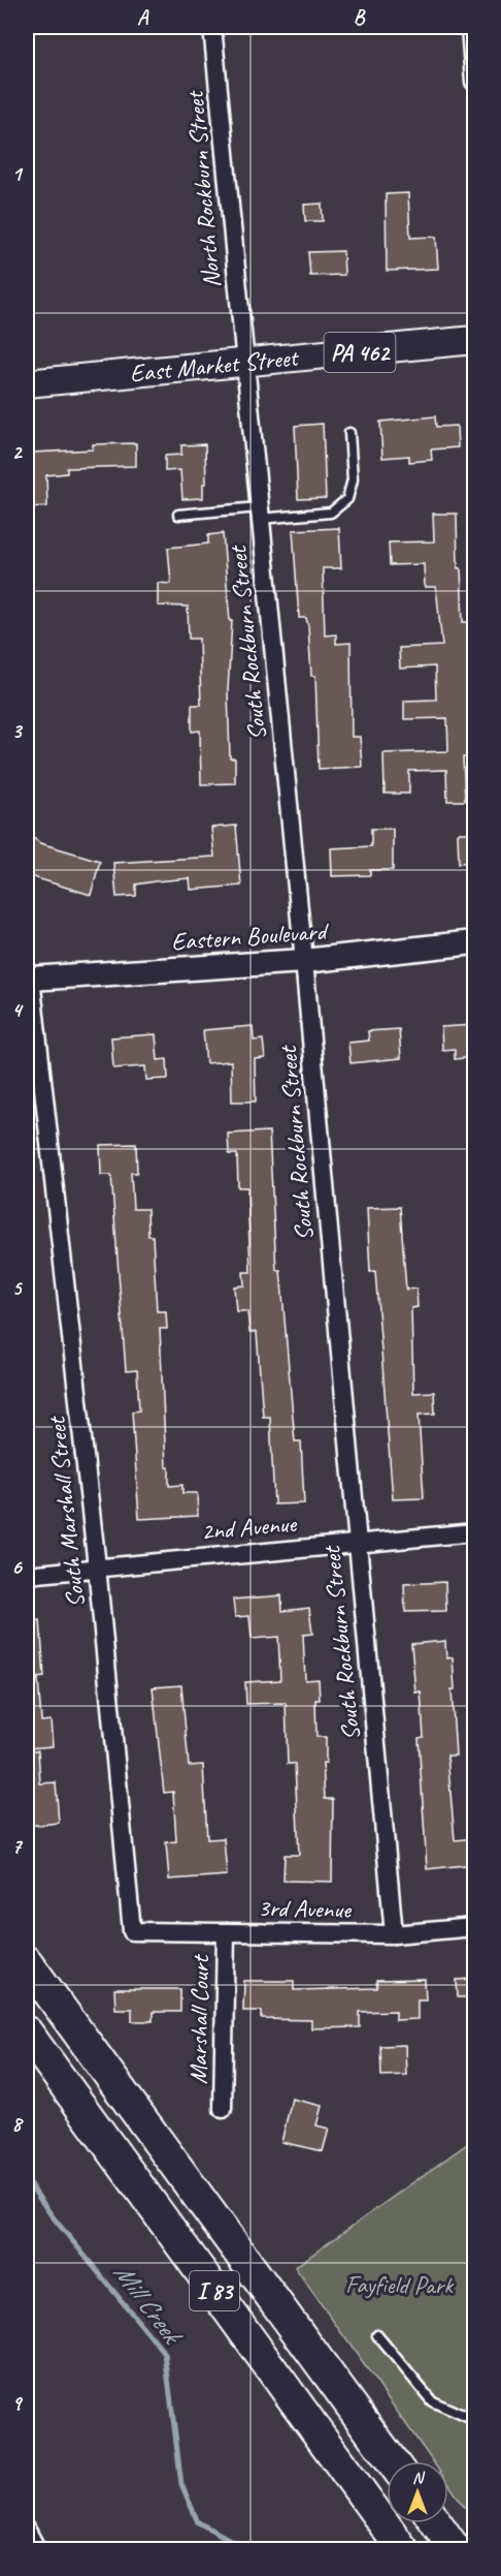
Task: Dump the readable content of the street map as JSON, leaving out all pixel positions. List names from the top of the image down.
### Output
{
  "streets": {
    "highway": ["I 83"],
    "main road": ["PA 462", "East Market Street"],
    "street": [
      "North Rockburn Street",
      "South Rockburn Street",
      "Eastern Boulevard",
      "South Marshall Street",
      "2nd Avenue",
      "3rd Avenue",
      "Marshall Court"
    ]
  },
  "crossings": [
    ["North Rockburn Street", "East Market Street"],
    ["North Rockburn Street", "South Rockburn Street"],
    ["East Market Street", "South Rockburn Street"],
    ["South Rockburn Street", "Eastern Boulevard"],
    ["South Rockburn Street", "2nd Avenue"],
    ["South Rockburn Street", "3rd Avenue"],
    ["Eastern Boulevard", "South Marshall Street"],
    ["South Marshall Street", "2nd Avenue"],
    ["South Marshall Street", "3rd Avenue"],
    ["3rd Avenue", "Marshall Court"]
  ],
  "water": ["Mill Creek"],
  "parks": ["Fayfield Park"],
  "north": "top",
  "grid": {
    "columns": ["A", "B"],
    "rows": [
      "1",
      "2",
      "3",
      "4",
      "5",
      "6",
      "7",
      "8",
      "9"
    ]
  }
}
